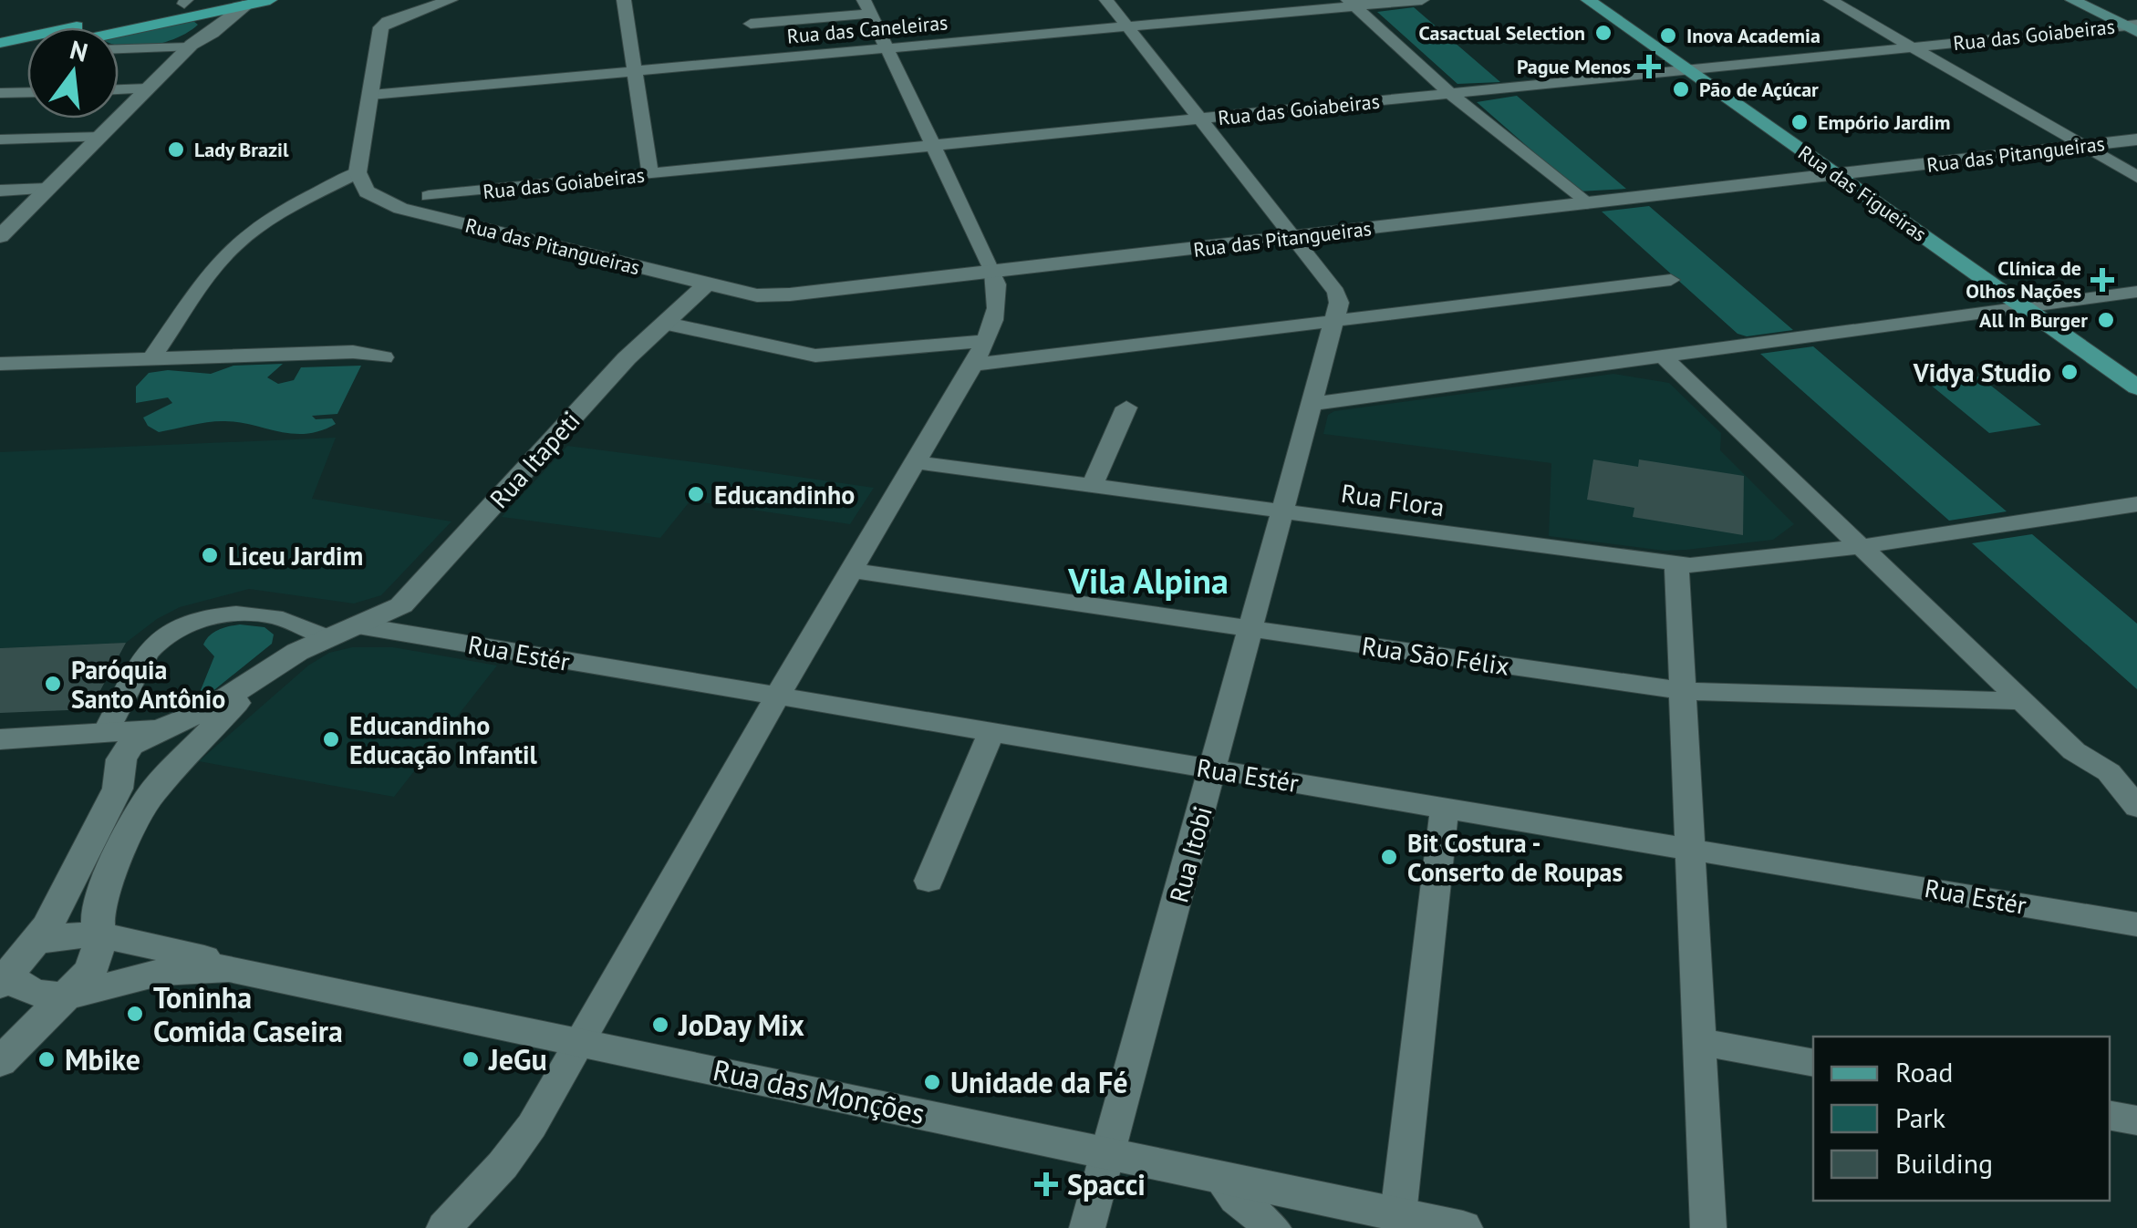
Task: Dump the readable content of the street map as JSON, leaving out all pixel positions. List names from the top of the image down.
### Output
{
  "streets": {
    "main road": ["Rua das Figueiras"],
    "street": [
      "Rua das Caneleiras",
      "Rua das Goiabeiras",
      "Rua das Pitangueiras",
      "Rua Itapeti",
      "Rua Flora",
      "Rua Estér",
      "Rua São Félix",
      "Rua Itobi",
      "Rua das Monções"
    ]
  },
  "crossings": [
    ["Rua das Goiabeiras", "Rua das Pitangueiras"],
    ["Rua das Goiabeiras", "Rua das Figueiras"],
    ["Rua das Pitangueiras", "Rua das Figueiras"],
    ["Rua das Pitangueiras", "Rua Itapeti"],
    ["Rua Itapeti", "Rua Estér"],
    ["Rua Flora", "Rua Itobi"],
    ["Rua Estér", "Rua Itobi"],
    ["Rua São Félix", "Rua Itobi"],
    ["Rua Itobi", "Rua das Monções"]
  ],
  "districts": ["Vila Alpina"],
  "places": {
    "other": [
      "Casactual Selection",
      "Inova Academia",
      "Pão de Açúcar",
      "Empório Jardim",
      "Lady Brazil",
      "All In Burger",
      "Vidya Studio",
      "Educandinho",
      "Liceu Jardim",
      "Paróquia Santo Antônio",
      "Educandinho Educação Infantil",
      "Bit Costura - Conserto de Roupas",
      "Toninha Comida Caseira",
      "JoDay Mix",
      "Mbike",
      "JeGu",
      "Unidade da Fé"
    ],
    "health": ["Pague Menos", "Clínica de Olhos Nações", "Spacci"]
  },
  "legend": ["Road", "Park", "Building"],
  "north": "top"
}
